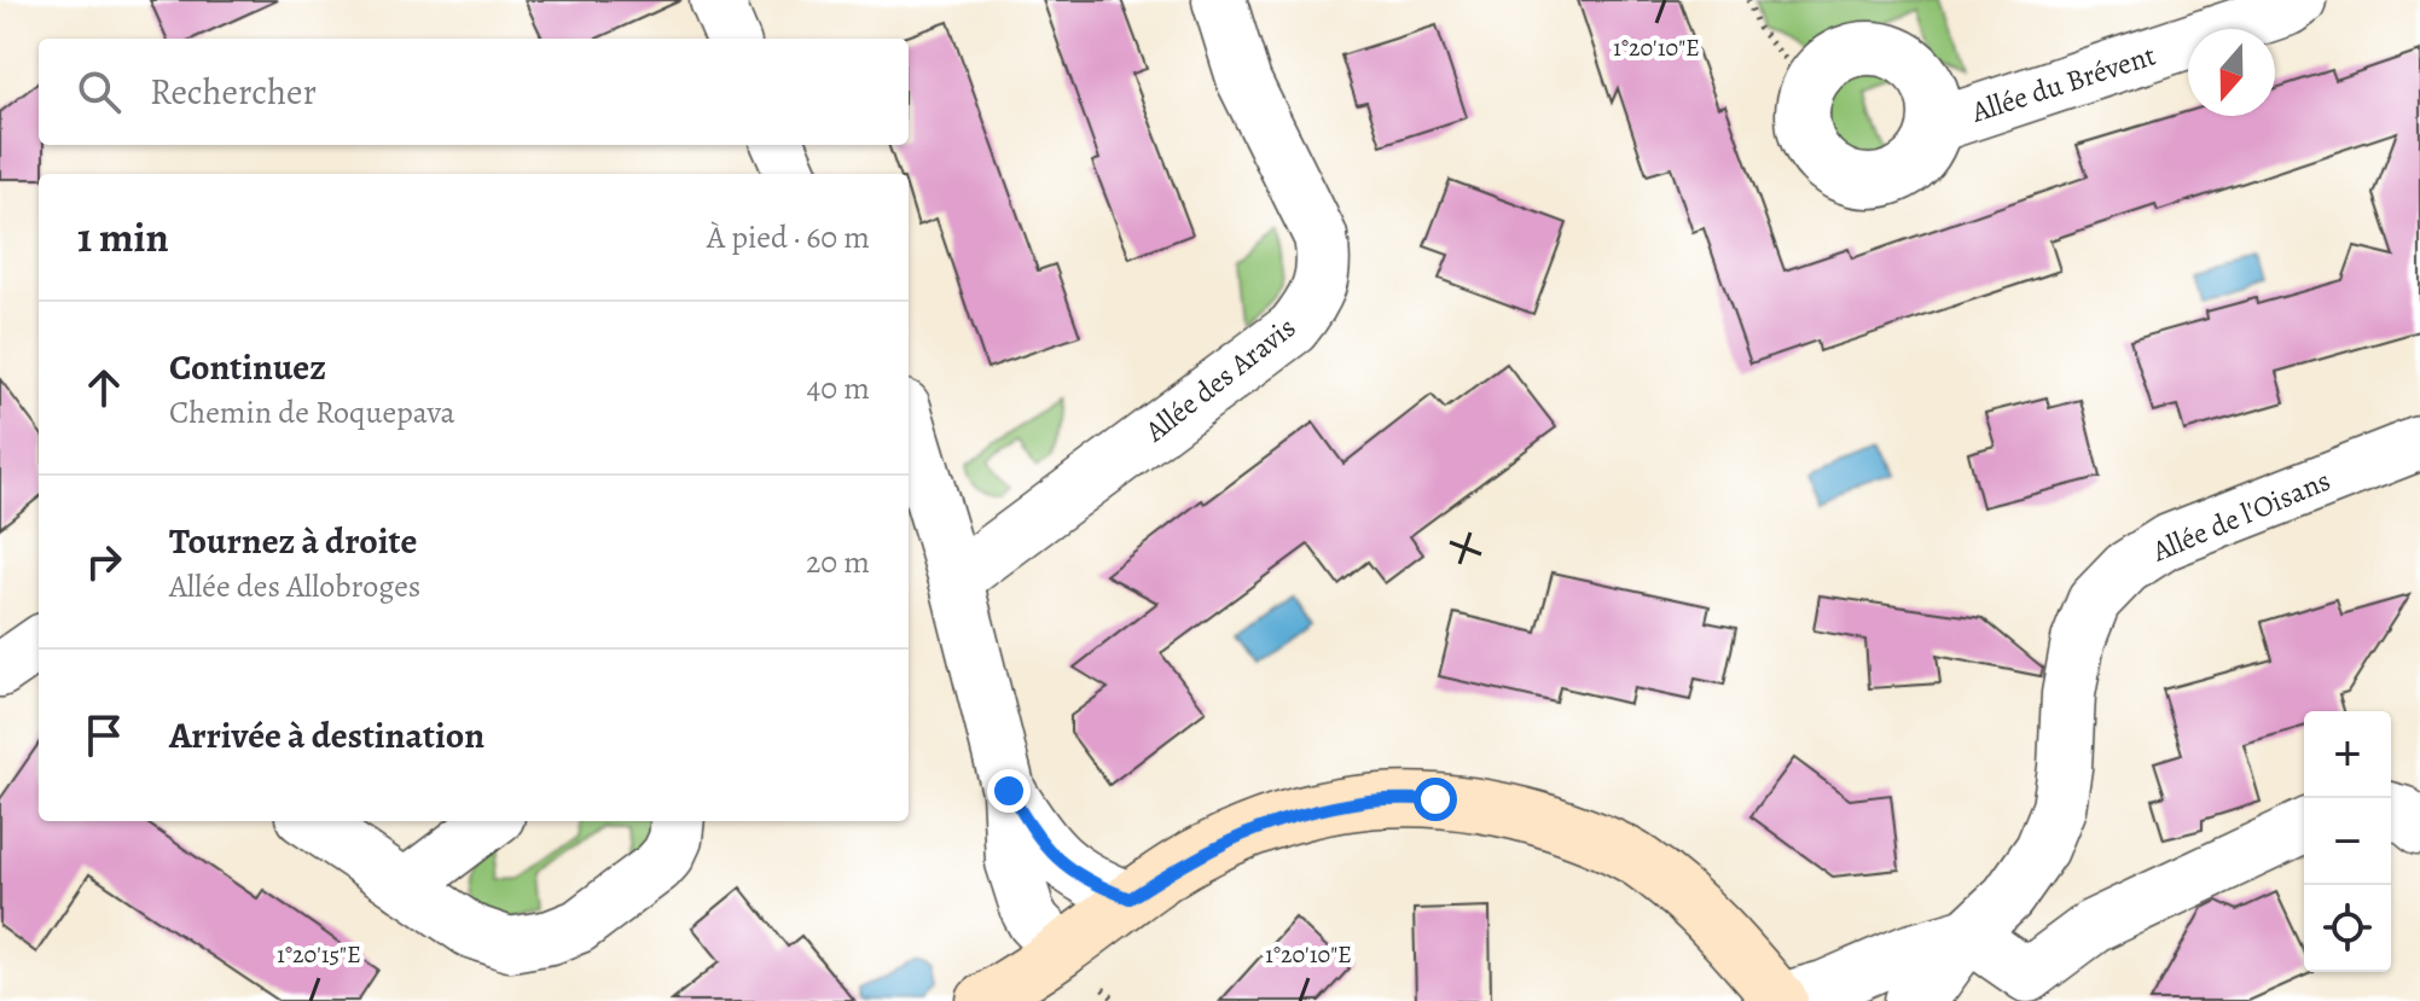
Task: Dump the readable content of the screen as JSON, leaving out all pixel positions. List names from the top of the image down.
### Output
{
  "streets": {
    "street": ["Allée du Brévent", "Allée des Aravis", "Allée de l'Oisans"]
  },
  "north": "bottom",
  "page": {
    "search": "Rechercher",
    "heading": ["1 min", "À pied · 60 m"],
    "list": [
      ["Continuez", "Chemin de Roquepava", "40 m"],
      ["Tournez à droite", "Allée des Allobroges", "20 m"],
      "Arrivée à destination"
    ],
    "map_buttons": ["+", "−"]
  },
  "coordinates": ["1°20'10\"E", "1°20'15\"E"]
}
